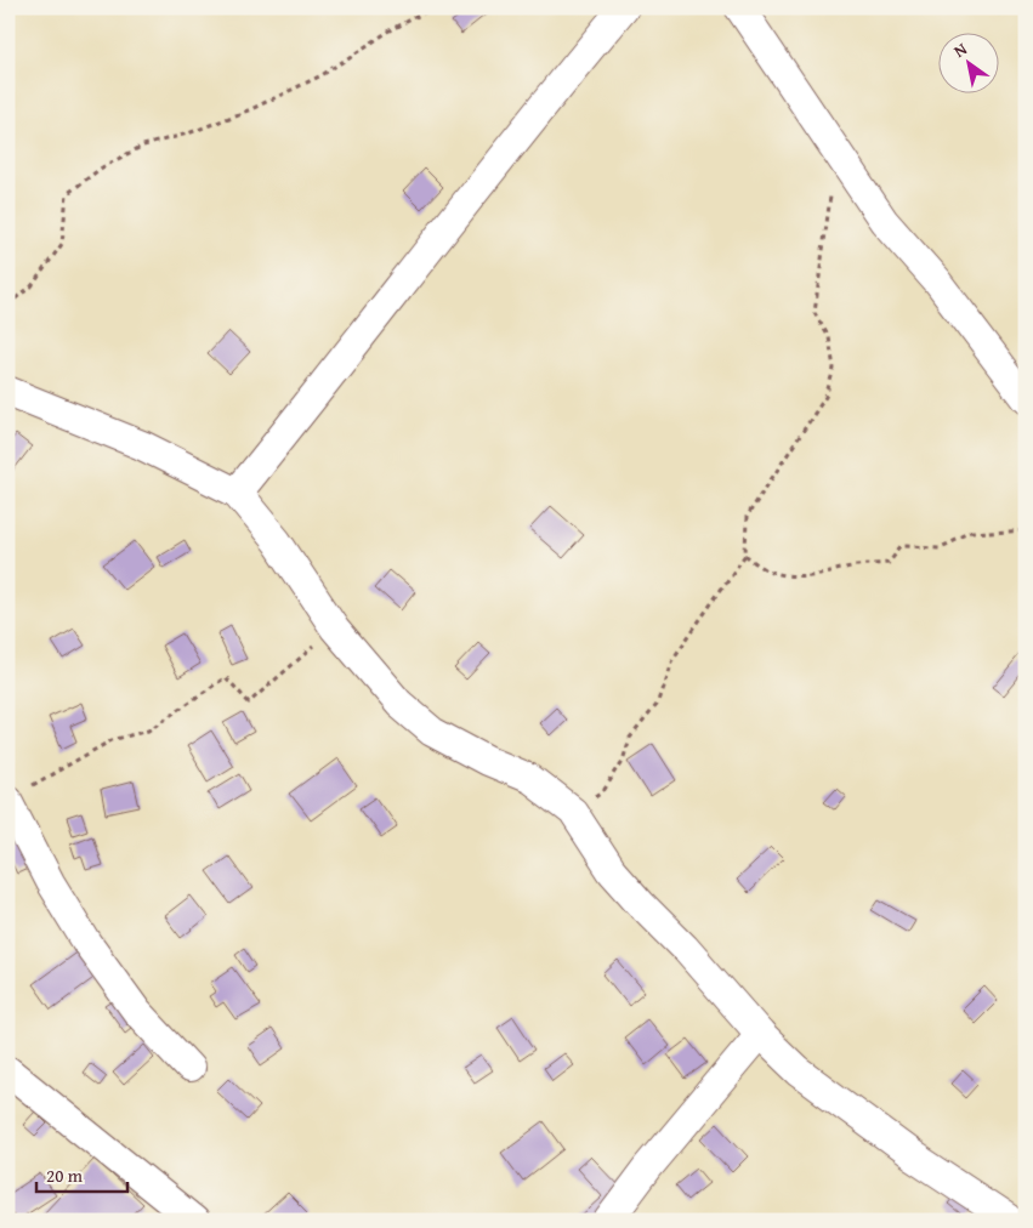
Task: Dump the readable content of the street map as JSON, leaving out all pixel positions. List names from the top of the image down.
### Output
{
  "scale_bar": "20 m",
  "north": "top left"
}
